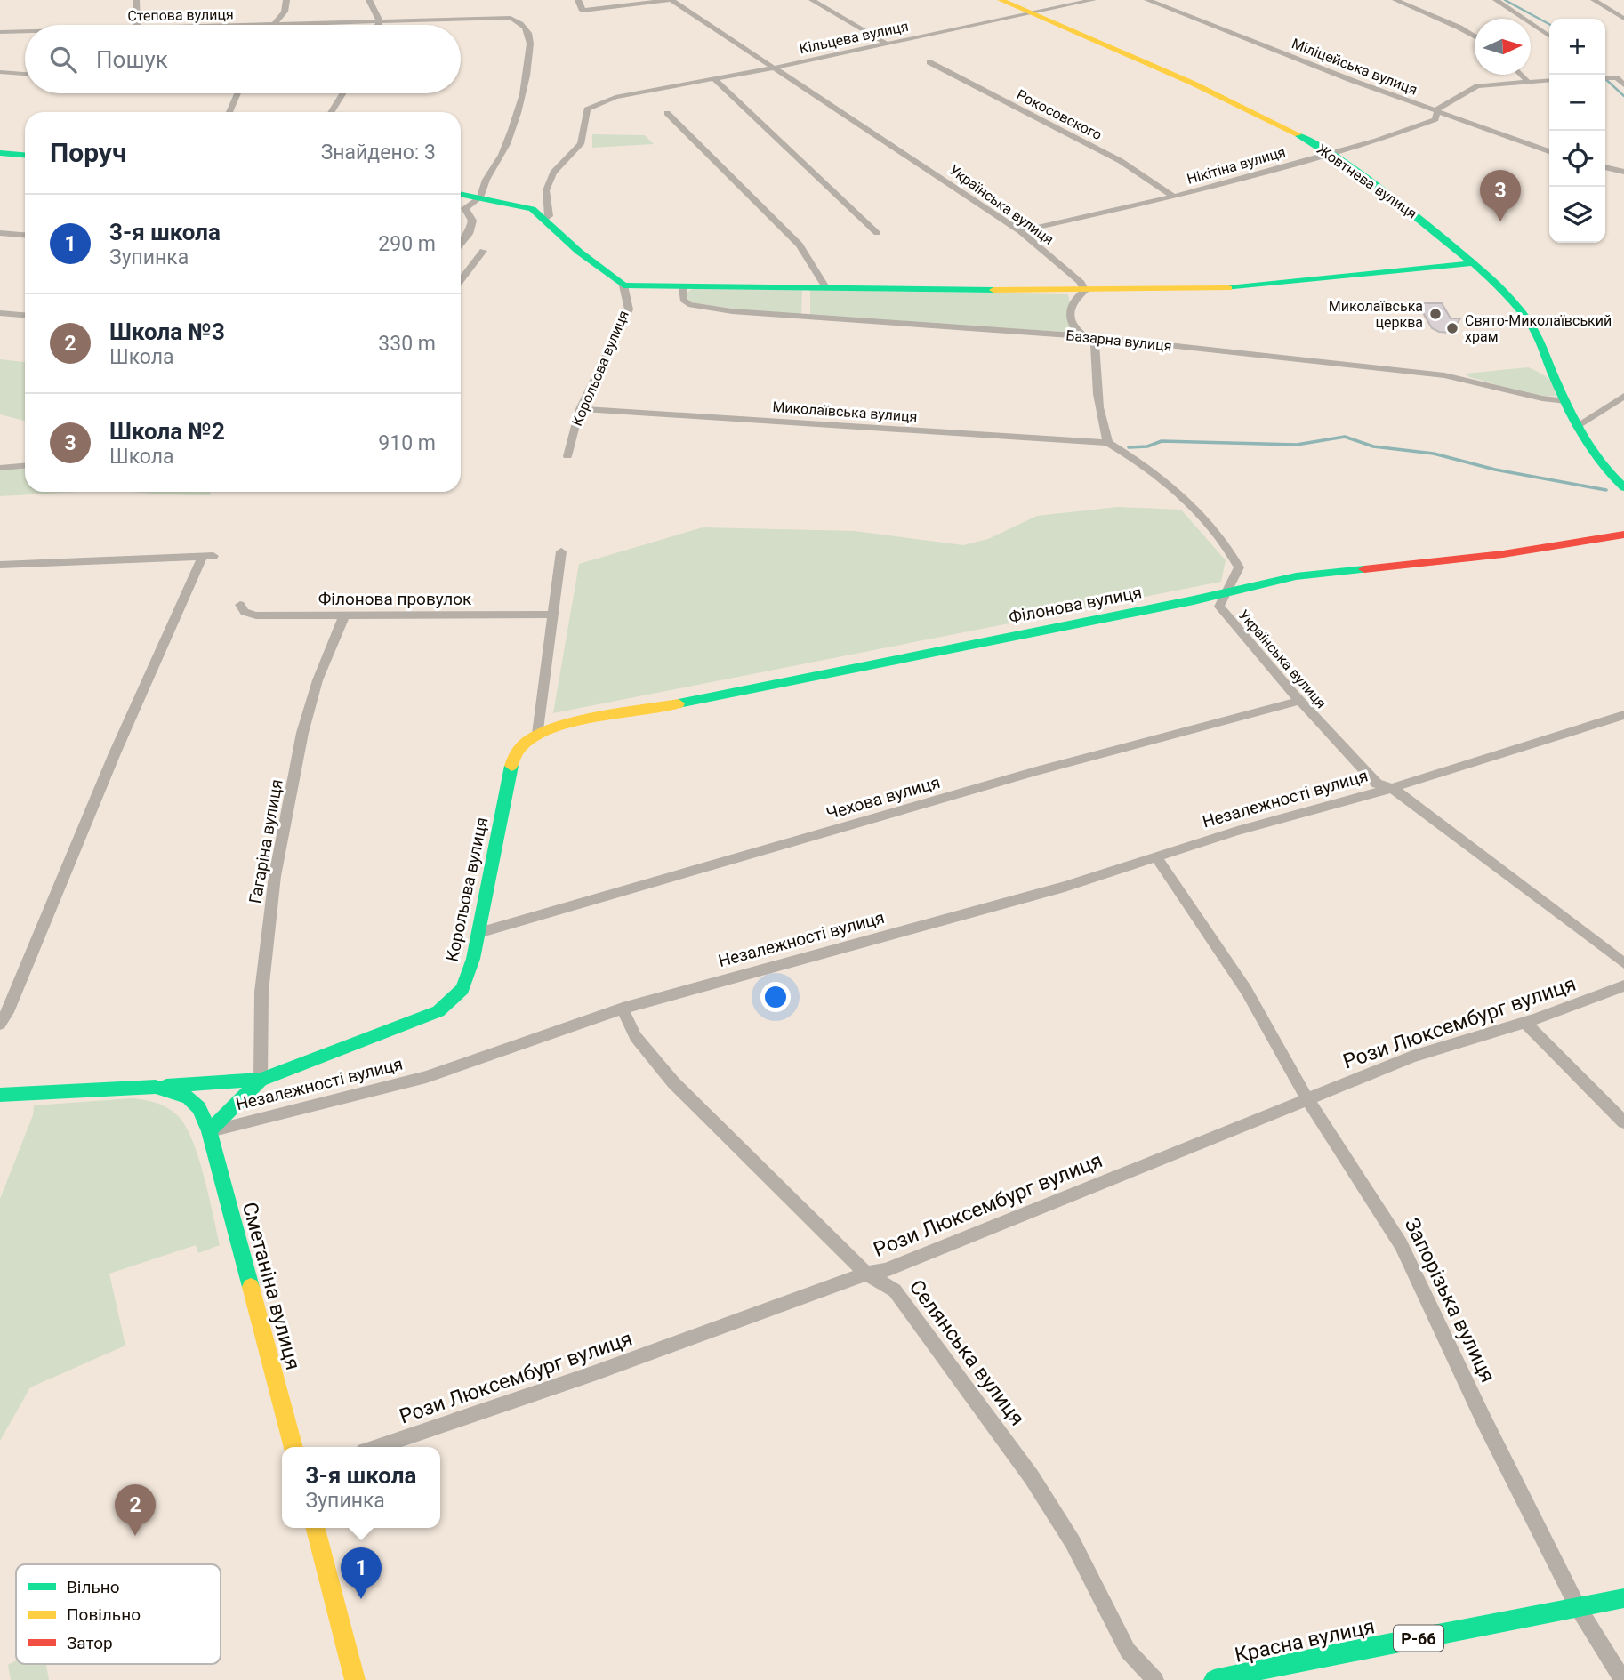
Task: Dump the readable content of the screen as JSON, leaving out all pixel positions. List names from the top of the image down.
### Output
{
  "streets": {
    "main road": [
      "Жовтнева вулиця",
      "Корольова вулиця",
      "Філонова вулиця",
      "Сметаніна вулиця",
      "Р-66",
      "Красна вулиця"
    ],
    "street": [
      "Степова вулиця",
      "Кільцева вулиця",
      "Міліцейська вулиця",
      "Рокосовского",
      "Нікітіна вулиця",
      "Українська вулиця",
      "Базарна вулиця",
      "Миколаївська вулиця",
      "Філонова провулок",
      "Чехова вулиця",
      "Незалежності вулиця",
      "Гагаріна вулиця",
      "Рози Люксембург вулиця",
      "Запорізька вулиця",
      "Селянська вулиця"
    ]
  },
  "crossings": [
    ["Степова вулиця", "Корольова вулиця"],
    ["Кільцева вулиця", "Жовтнева вулиця"],
    ["Кільцева вулиця", "Українська вулиця"],
    ["Кільцева вулиця", "Корольова вулиця"],
    ["Міліцейська вулиця", "Нікітіна вулиця"],
    ["Рокосовского", "Нікітіна вулиця"],
    ["Нікітіна вулиця", "Жовтнева вулиця"],
    ["Нікітіна вулиця", "Українська вулиця"],
    ["Жовтнева вулиця", "Базарна вулиця"],
    ["Українська вулиця", "Миколаївська вулиця"],
    ["Українська вулиця", "Філонова вулиця"],
    ["Українська вулиця", "Чехова вулиця"],
    ["Українська вулиця", "Незалежності вулиця"],
    ["Корольова вулиця", "Миколаївська вулиця"],
    ["Корольова вулиця", "Філонова вулиця"],
    ["Корольова вулиця", "Чехова вулиця"],
    ["Корольова вулиця", "Незалежності вулиця"],
    ["Корольова вулиця", "Гагаріна вулиця"],
    ["Корольова вулиця", "Сметаніна вулиця"],
    ["Філонова провулок", "Гагаріна вулиця"],
    ["Незалежності вулиця", "Сметаніна вулиця"],
    ["Незалежності вулиця", "Запорізька вулиця"],
    ["Незалежності вулиця", "Селянська вулиця"],
    ["Рози Люксембург вулиця", "Запорізька вулиця"],
    ["Рози Люксембург вулиця", "Селянська вулиця"],
    ["Запорізька вулиця", "Красна вулиця"]
  ],
  "places": ["Миколаївська церква", "Свято-Миколаївський храм"],
  "legend": ["Вільно", "Повільно", "Затор"],
  "north": "right",
  "page": {
    "map_buttons": ["+", "−"],
    "search": "Пошук",
    "heading": ["Поруч", "Знайдено: 3"],
    "pins": ["3", "2", "1"],
    "list": [
      {
        "mark": "1",
        "name": "3-я школа",
        "note": "Зупинка",
        "value": "290 m"
      },
      {
        "mark": "2",
        "name": "Школа №3",
        "note": "Школа",
        "value": "330 m"
      },
      {
        "mark": "3",
        "name": "Школа №2",
        "note": "Школа",
        "value": "910 m"
      }
    ],
    "popup": ["3-я школа", "Зупинка"]
  }
}
